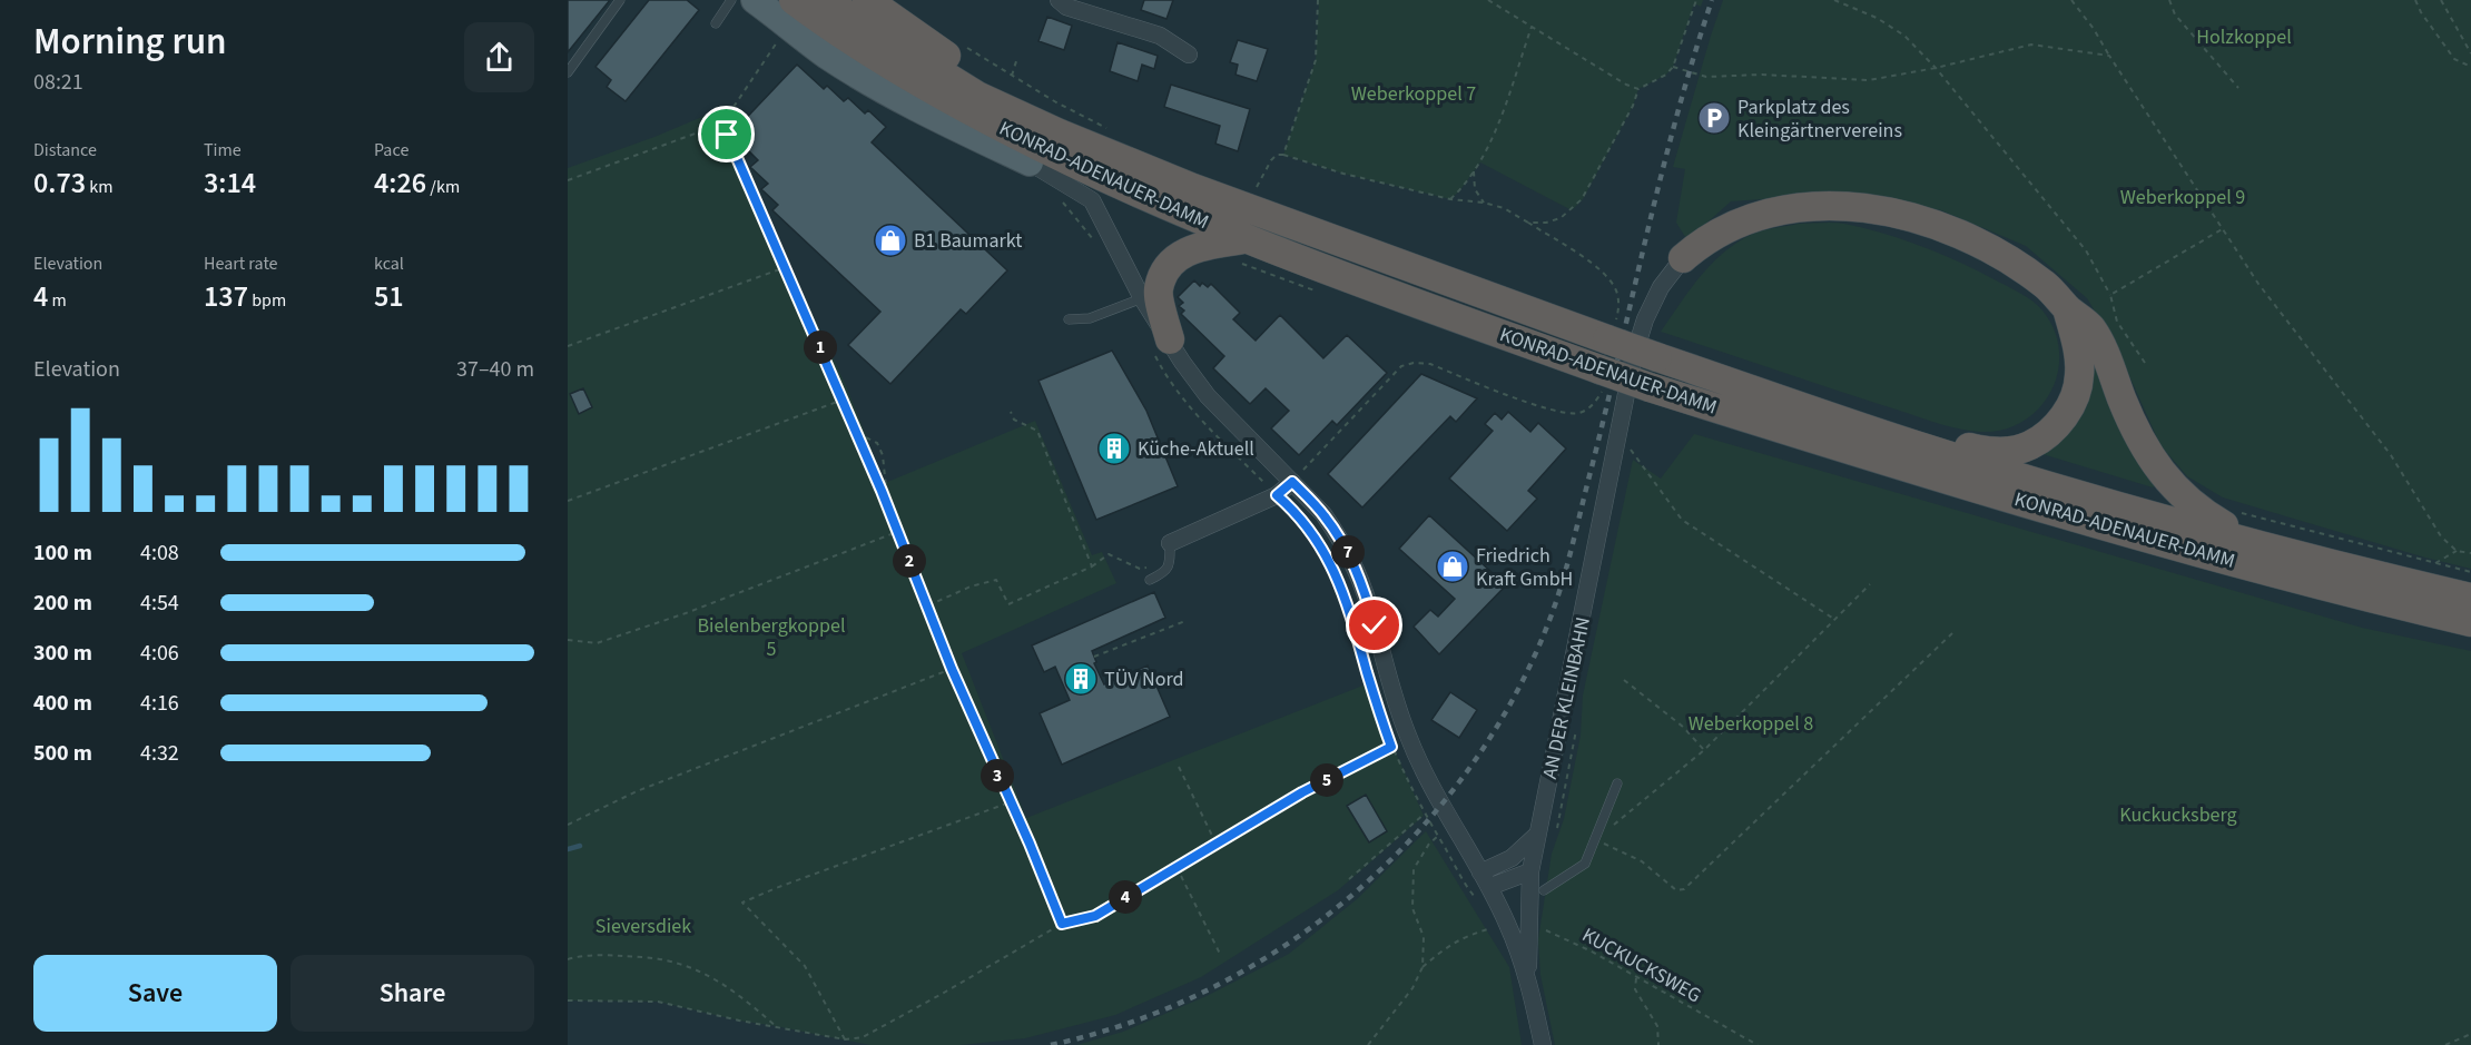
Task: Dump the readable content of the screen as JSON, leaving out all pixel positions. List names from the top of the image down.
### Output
{
  "streets": {
    "highway": ["KONRAD-ADENAUER-DAMM"],
    "street": ["AN DER KLEINBAHN"],
    "path": ["KUCKUCKSWEG"]
  },
  "crossings": [
    ["AN DER KLEINBAHN", "KUCKUCKSWEG"]
  ],
  "parks": [
    "Holzkoppel",
    "Weberkoppel 7",
    "Weberkoppel 9",
    "Bielenbergkoppel 5",
    "Weberkoppel 8",
    "Kuckucksberg",
    "Sieversdiek"
  ],
  "places": {
    "parking": ["Parkplatz des Kleingärtnervereins"],
    "shop": ["B1 Baumarkt", "Friedrich Kraft GmbH"],
    "building": ["Küche-Aktuell", "TÜV Nord"]
  },
  "page": {
    "heading": ["Morning run", "08:21"],
    "stats": [
      ["Distance", "0.73 km"],
      ["Time", "3:14"],
      ["Pace", "4:26 /km"],
      ["Elevation", "4 m"],
      ["Heart rate", "137 bpm"],
      ["kcal", "51"]
    ],
    "pins": [
      "1",
      "7",
      "2",
      "3",
      "5",
      "4"
    ],
    "chart": ["Elevation", "37–40 m"],
    "list": [
      {
        "name": "100 m",
        "note": "4:08"
      },
      {
        "name": "200 m",
        "note": "4:54"
      },
      {
        "name": "300 m",
        "note": "4:06"
      },
      {
        "name": "400 m",
        "note": "4:16"
      },
      {
        "name": "500 m",
        "note": "4:32"
      }
    ],
    "buttons": ["Save", "Share"]
  }
}
